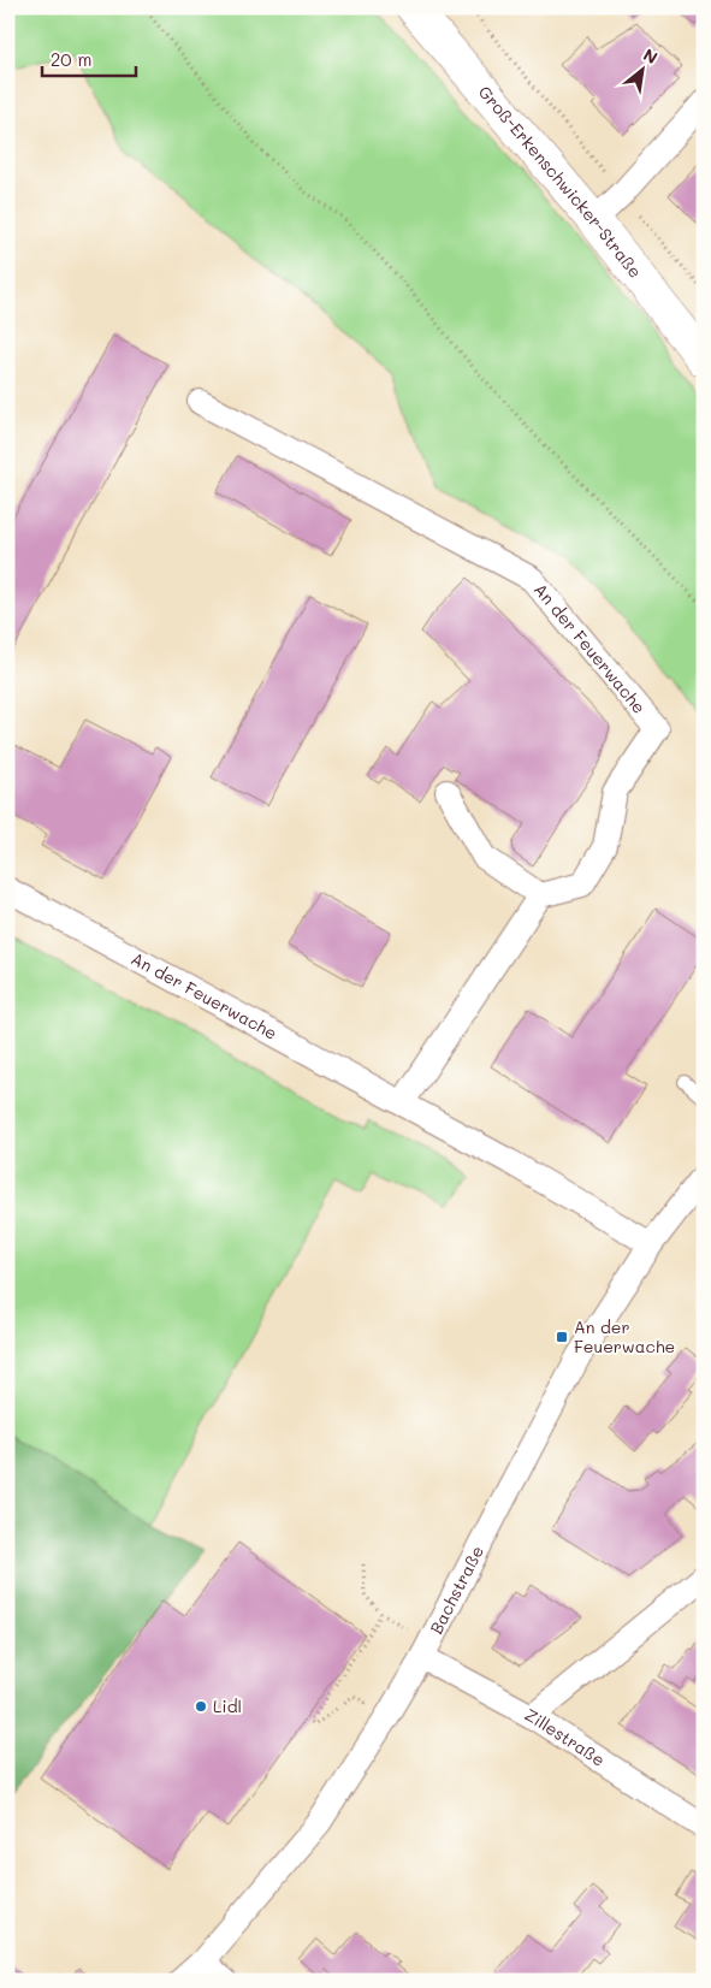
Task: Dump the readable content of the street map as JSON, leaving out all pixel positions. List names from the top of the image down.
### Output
{
  "streets": {
    "main road": ["Groß-Erkenschwicker-Straße"],
    "street": ["An der Feuerwache", "Bachstraße", "Zillestraße"]
  },
  "crossings": [
    ["An der Feuerwache", "Bachstraße"],
    ["Bachstraße", "Zillestraße"]
  ],
  "places": {
    "transit": ["An der Feuerwache"],
    "other": ["Lidl"]
  },
  "scale_bar": "20 m",
  "north": "top right"
}
